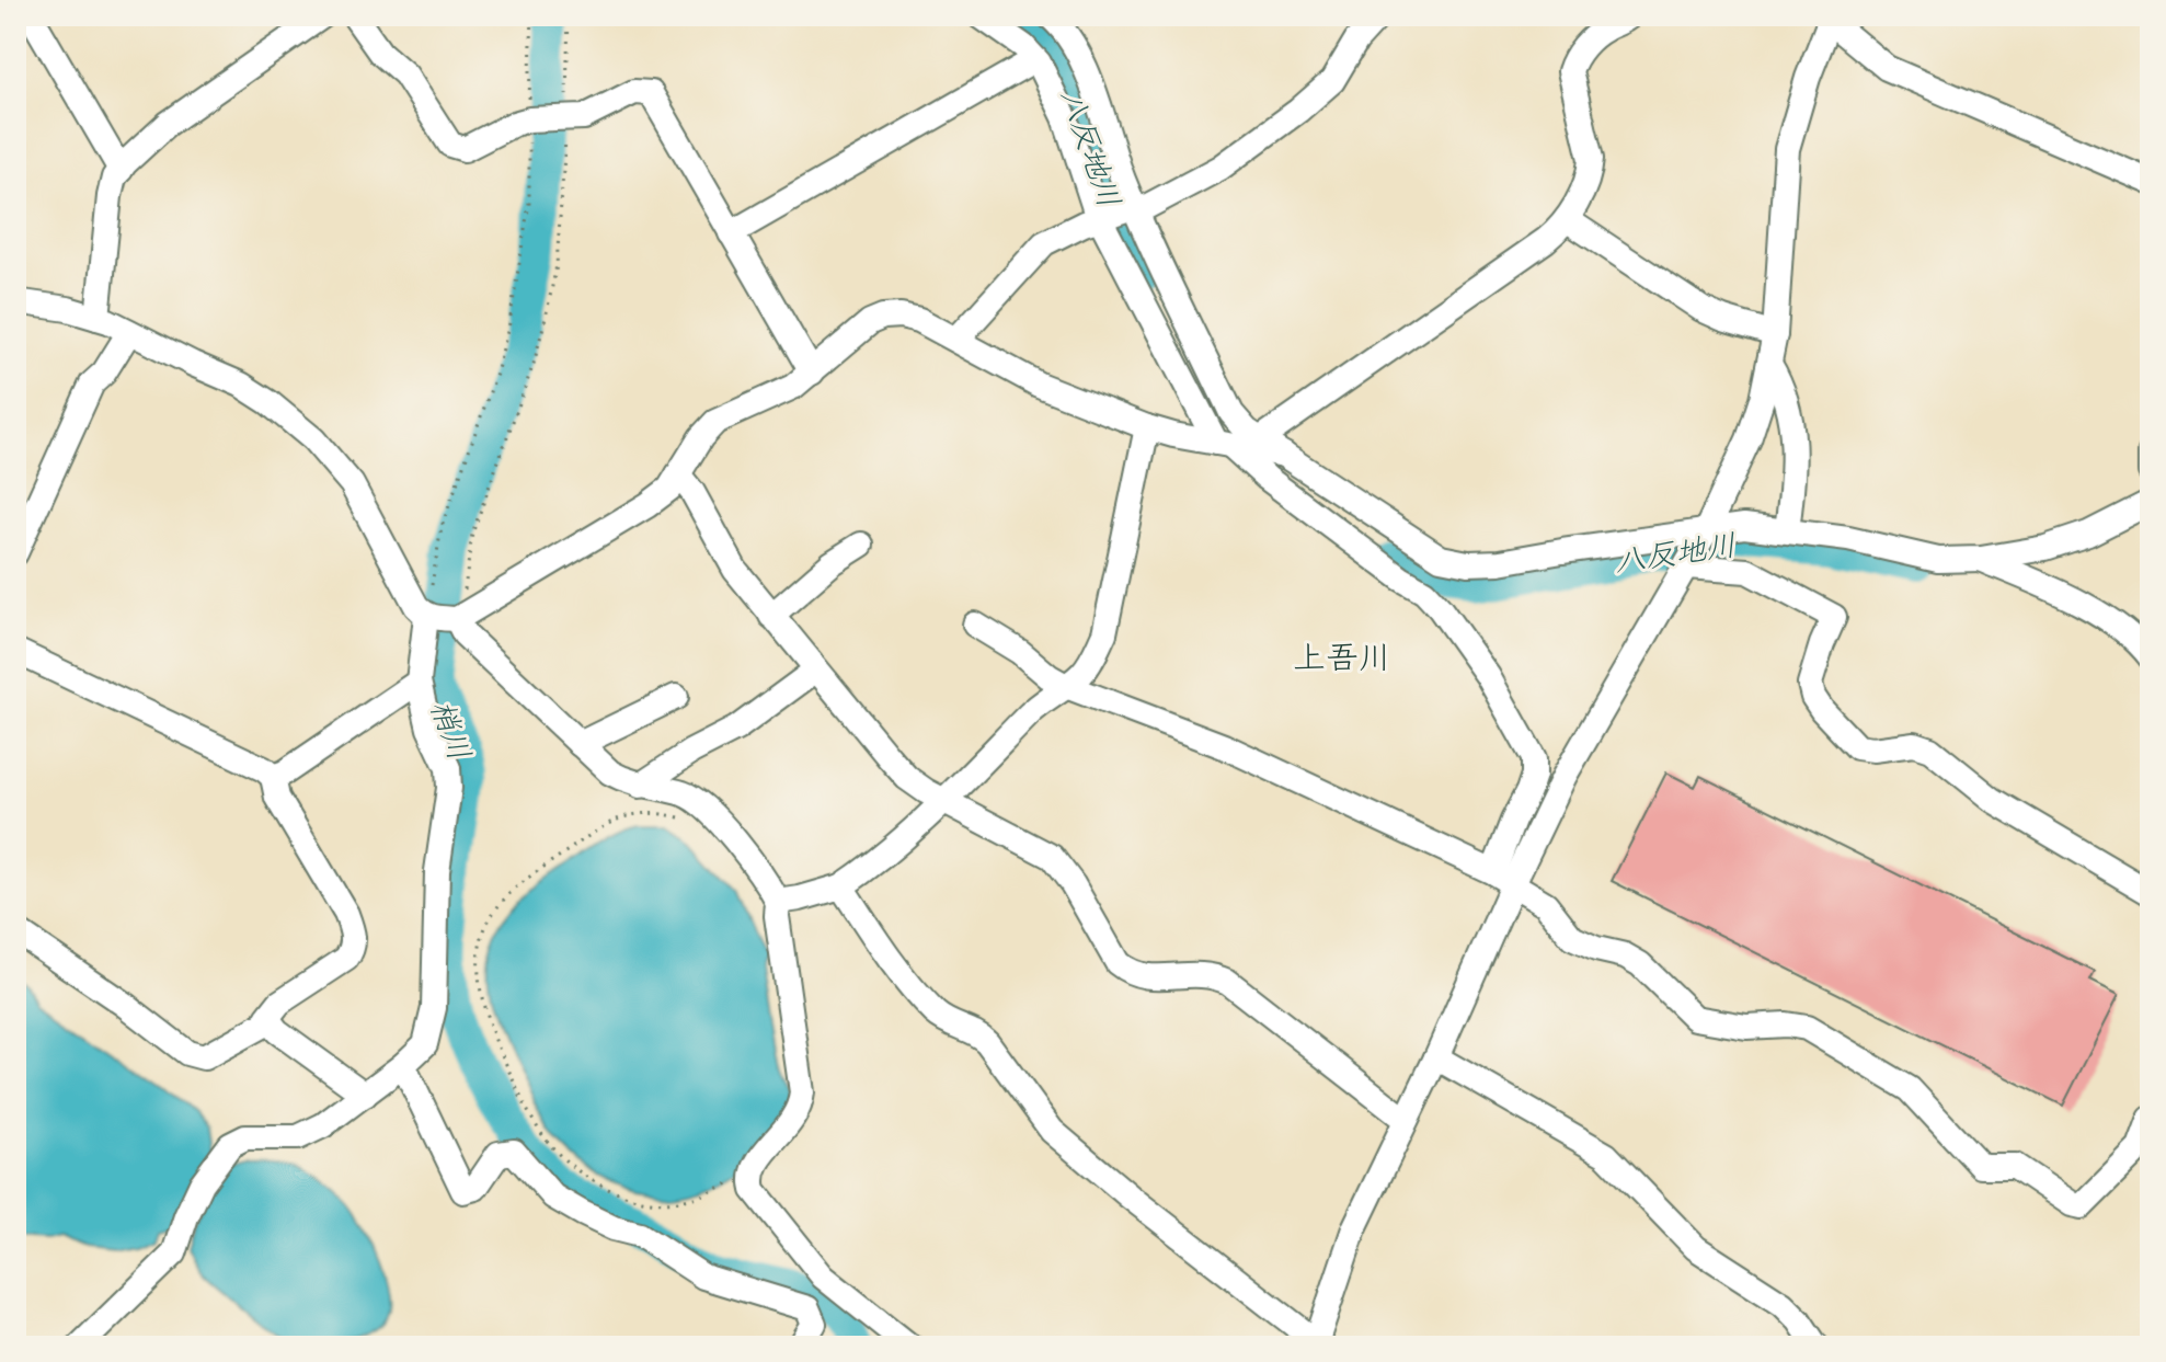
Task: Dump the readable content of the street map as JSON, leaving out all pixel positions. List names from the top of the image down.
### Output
{
  "districts": ["上吾川"],
  "water": ["八反地川", "梢川"]
}
